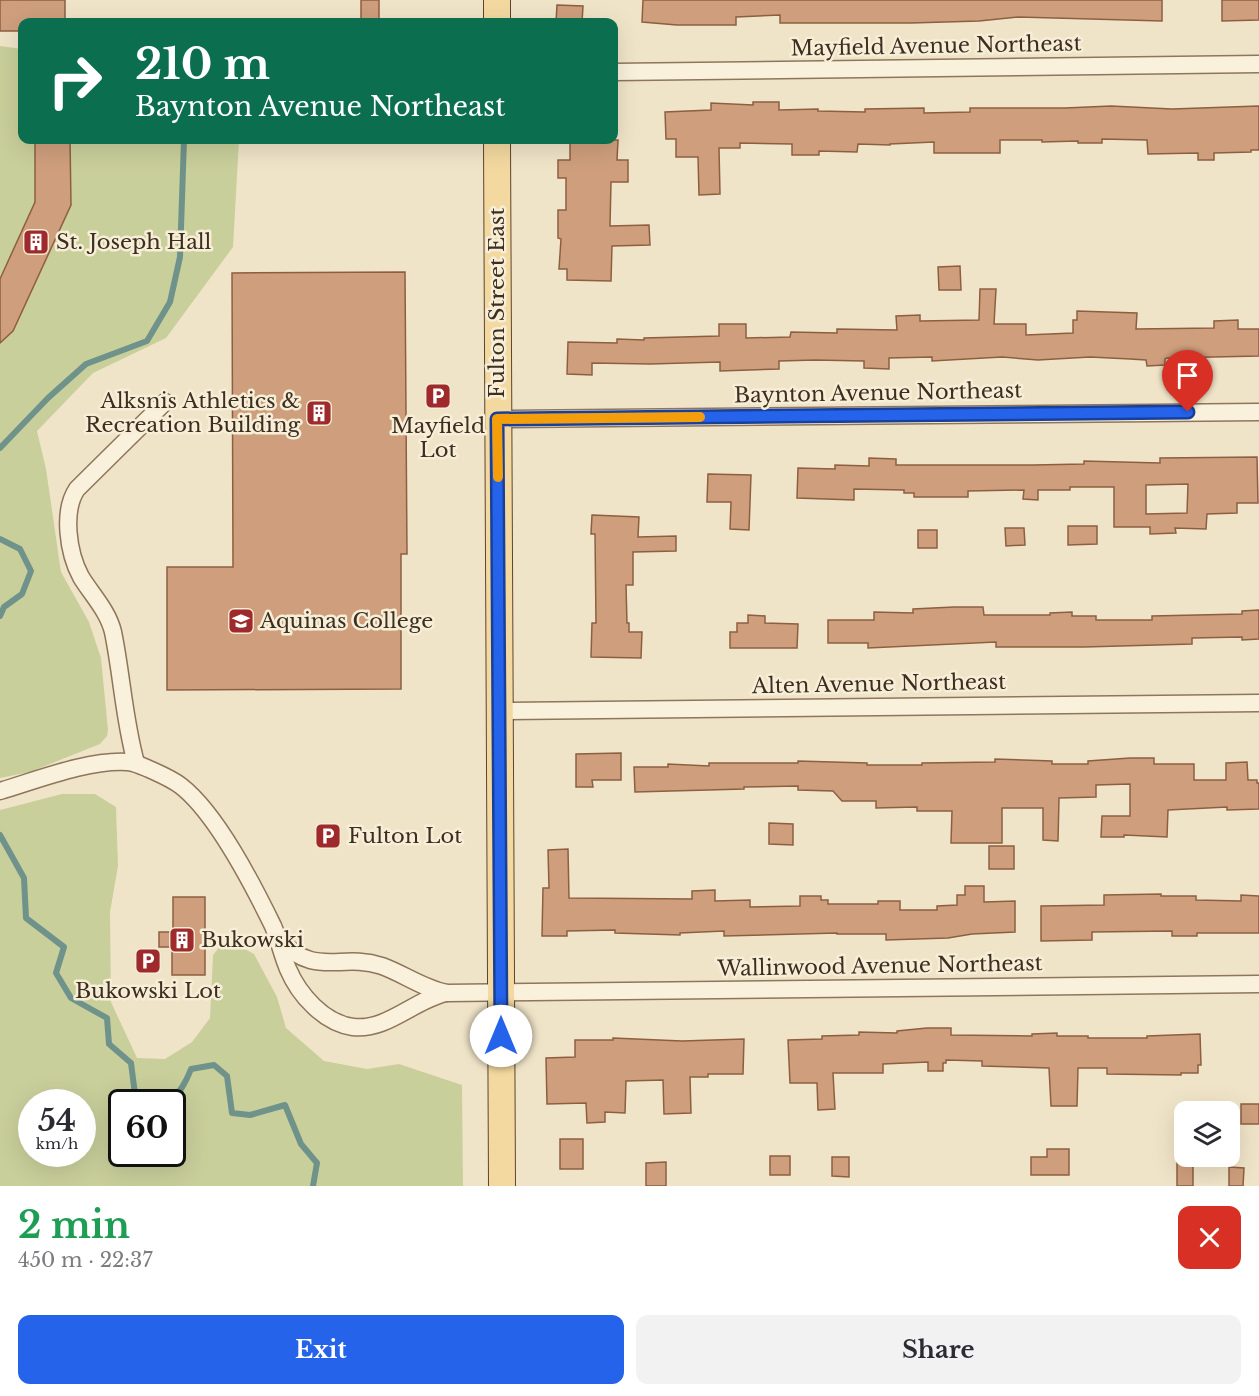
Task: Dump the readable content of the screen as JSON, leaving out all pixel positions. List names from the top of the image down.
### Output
{
  "streets": {
    "main road": ["Fulton Street East"],
    "street": [
      "Mayfield Avenue Northeast",
      "Baynton Avenue Northeast",
      "Alten Avenue Northeast",
      "Wallinwood Avenue Northeast"
    ]
  },
  "crossings": [
    ["Fulton Street East", "Baynton Avenue Northeast"],
    ["Fulton Street East", "Alten Avenue Northeast"],
    ["Fulton Street East", "Wallinwood Avenue Northeast"]
  ],
  "places": {
    "building": ["St. Joseph Hall", "Alksnis Athletics & Recreation Building", "Bukowski"],
    "parking": ["Mayfield Lot", "Fulton Lot", "Bukowski Lot"],
    "school or university": ["Aquinas College"]
  },
  "page": {
    "turn": ["210 m", "Baynton Avenue Northeast"],
    "speed": "54 km/h",
    "limit": "60",
    "heading": ["2 min", "450 m · 22:37"],
    "buttons": ["Exit", "Share"]
  }
}
